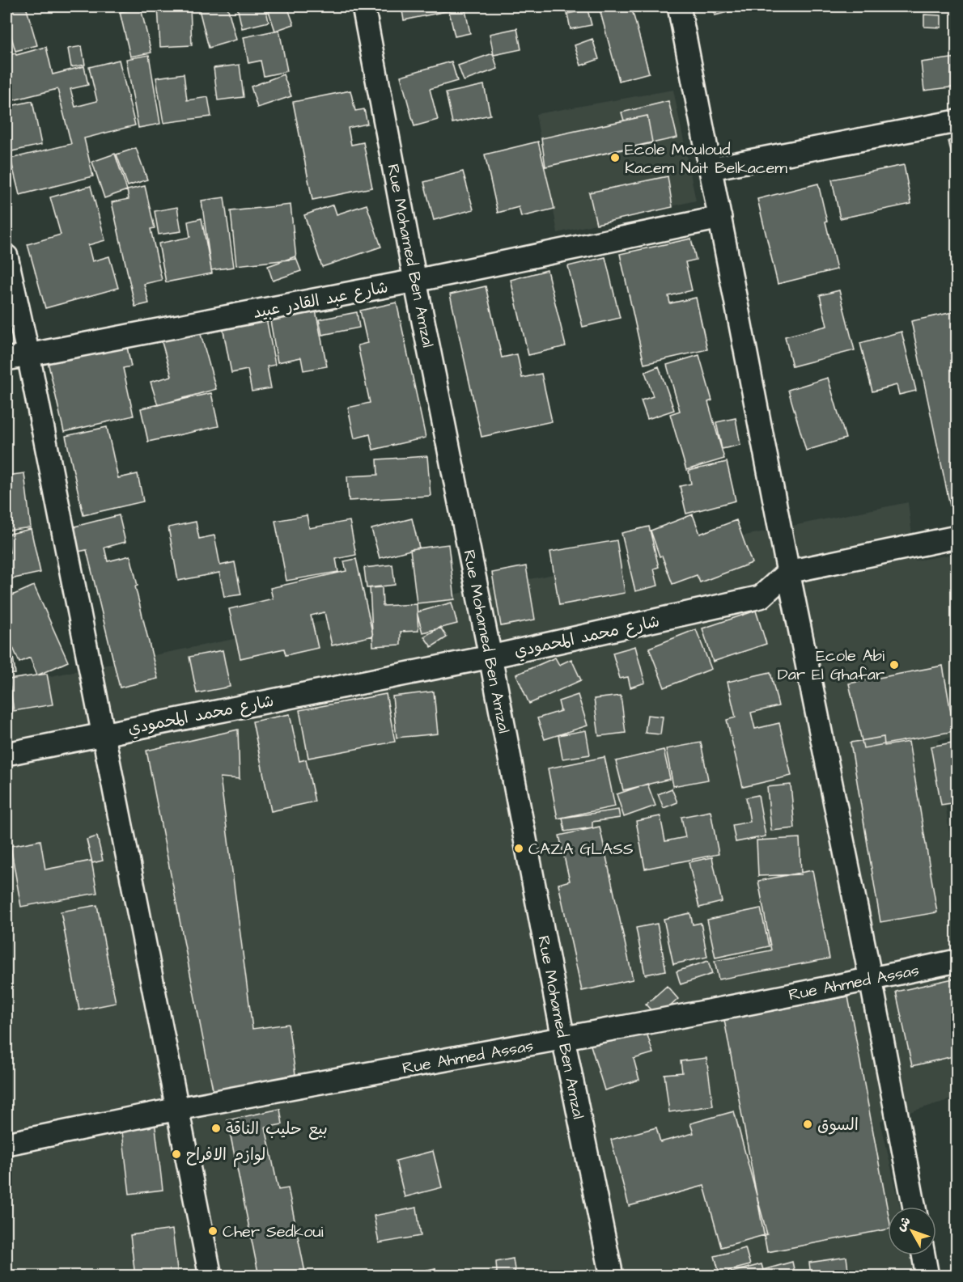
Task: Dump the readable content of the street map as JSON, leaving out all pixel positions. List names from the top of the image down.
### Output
{
  "streets": {
    "street": [
      "Rue Mohamed Ben Amzal",
      "شارع عبد القادر عبيد",
      "شارع محمد المحمودي",
      "Rue Ahmed Assas"
    ]
  },
  "crossings": [
    ["Rue Mohamed Ben Amzal", "شارع عبد القادر عبيد"],
    ["Rue Mohamed Ben Amzal", "شارع محمد المحمودي"],
    ["Rue Mohamed Ben Amzal", "Rue Ahmed Assas"]
  ],
  "places": [
    "Ecole Mouloud Kacem Nait Belkacem",
    "Ecole Abi Dar El Ghafar",
    "CAZA GLASS",
    "السوق",
    "بيع حليب الناقة",
    "لوازم الافراح",
    "Cher Sedkoui"
  ],
  "north": "top left"
}
